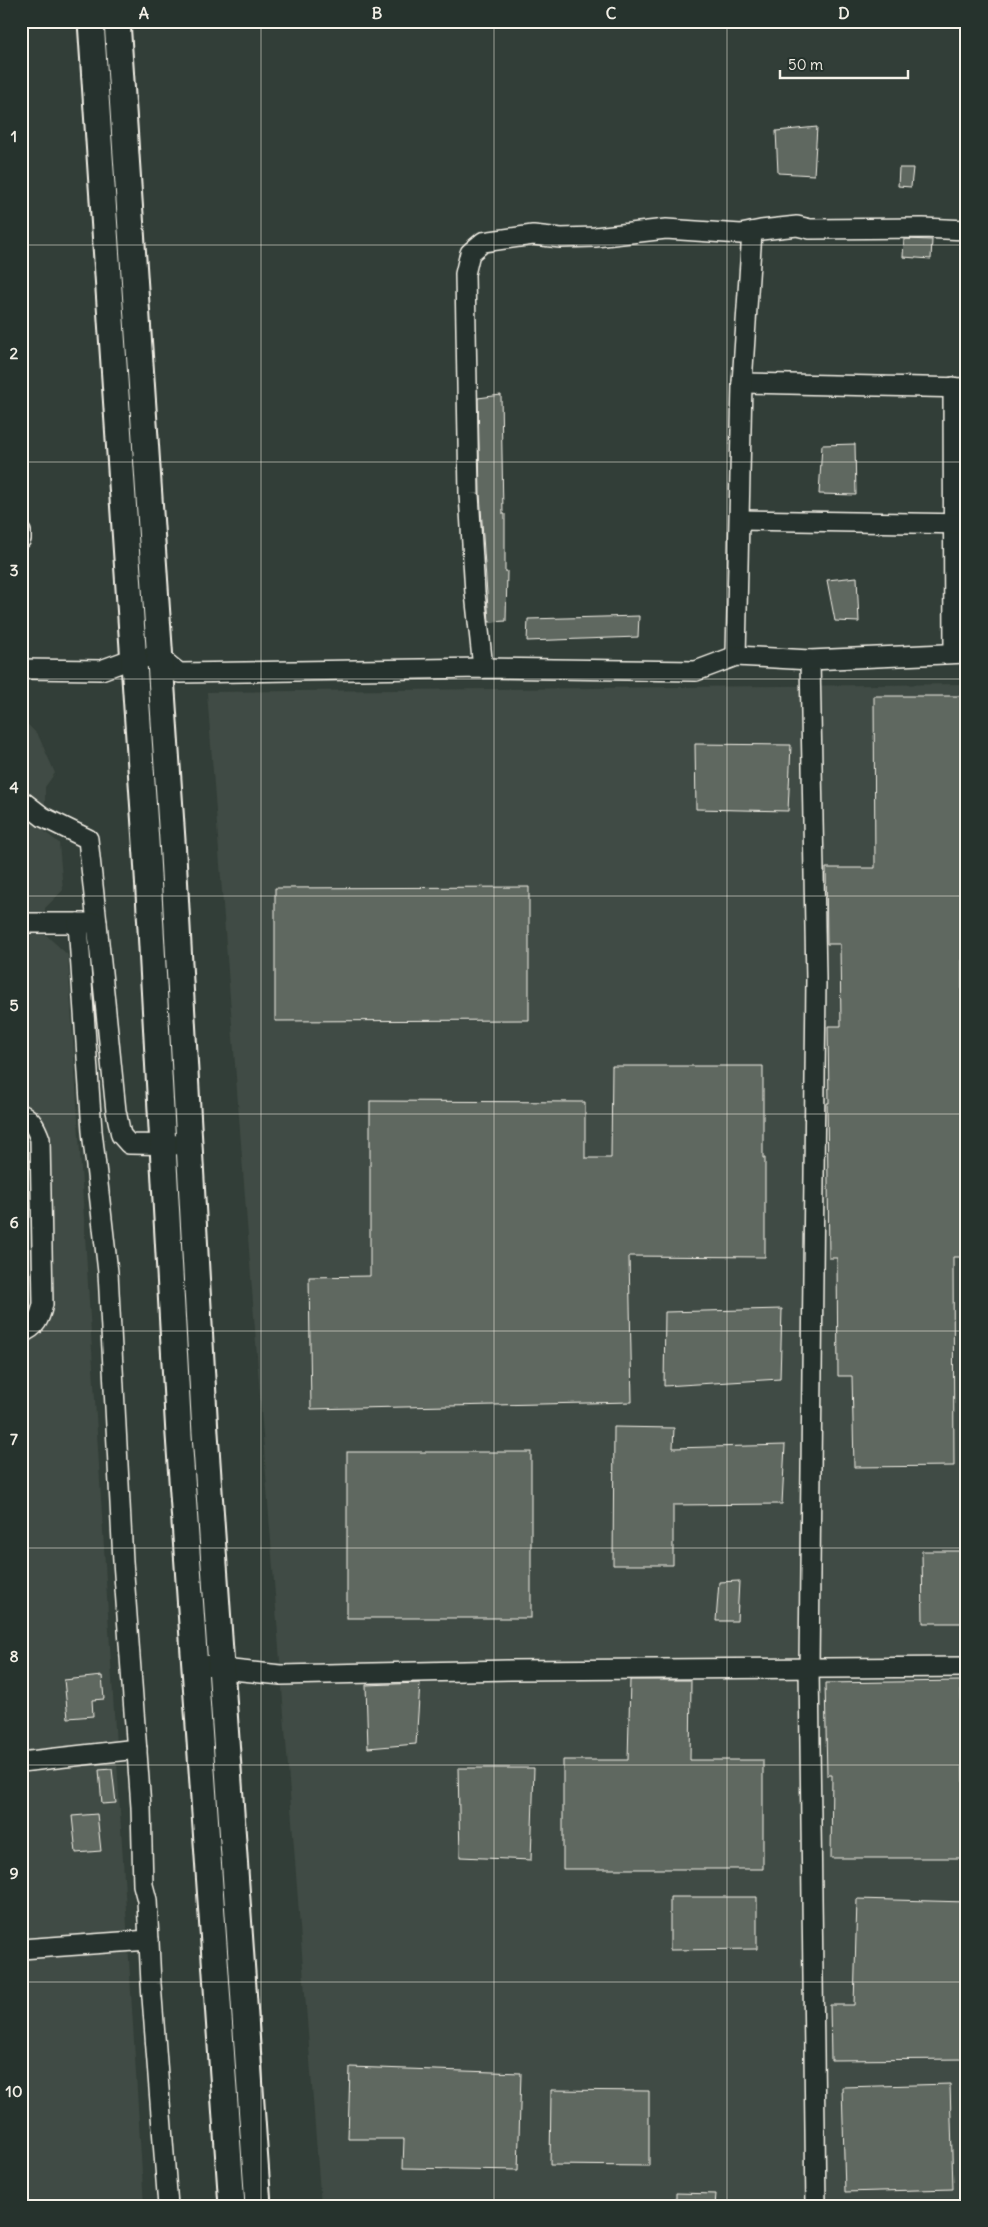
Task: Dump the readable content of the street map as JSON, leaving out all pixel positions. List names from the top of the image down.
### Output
{
  "scale_bar": "50 m",
  "grid": {
    "columns": [
      "A",
      "B",
      "C",
      "D"
    ],
    "rows": [
      "1",
      "2",
      "3",
      "4",
      "5",
      "6",
      "7",
      "8",
      "9",
      "10"
    ]
  }
}
